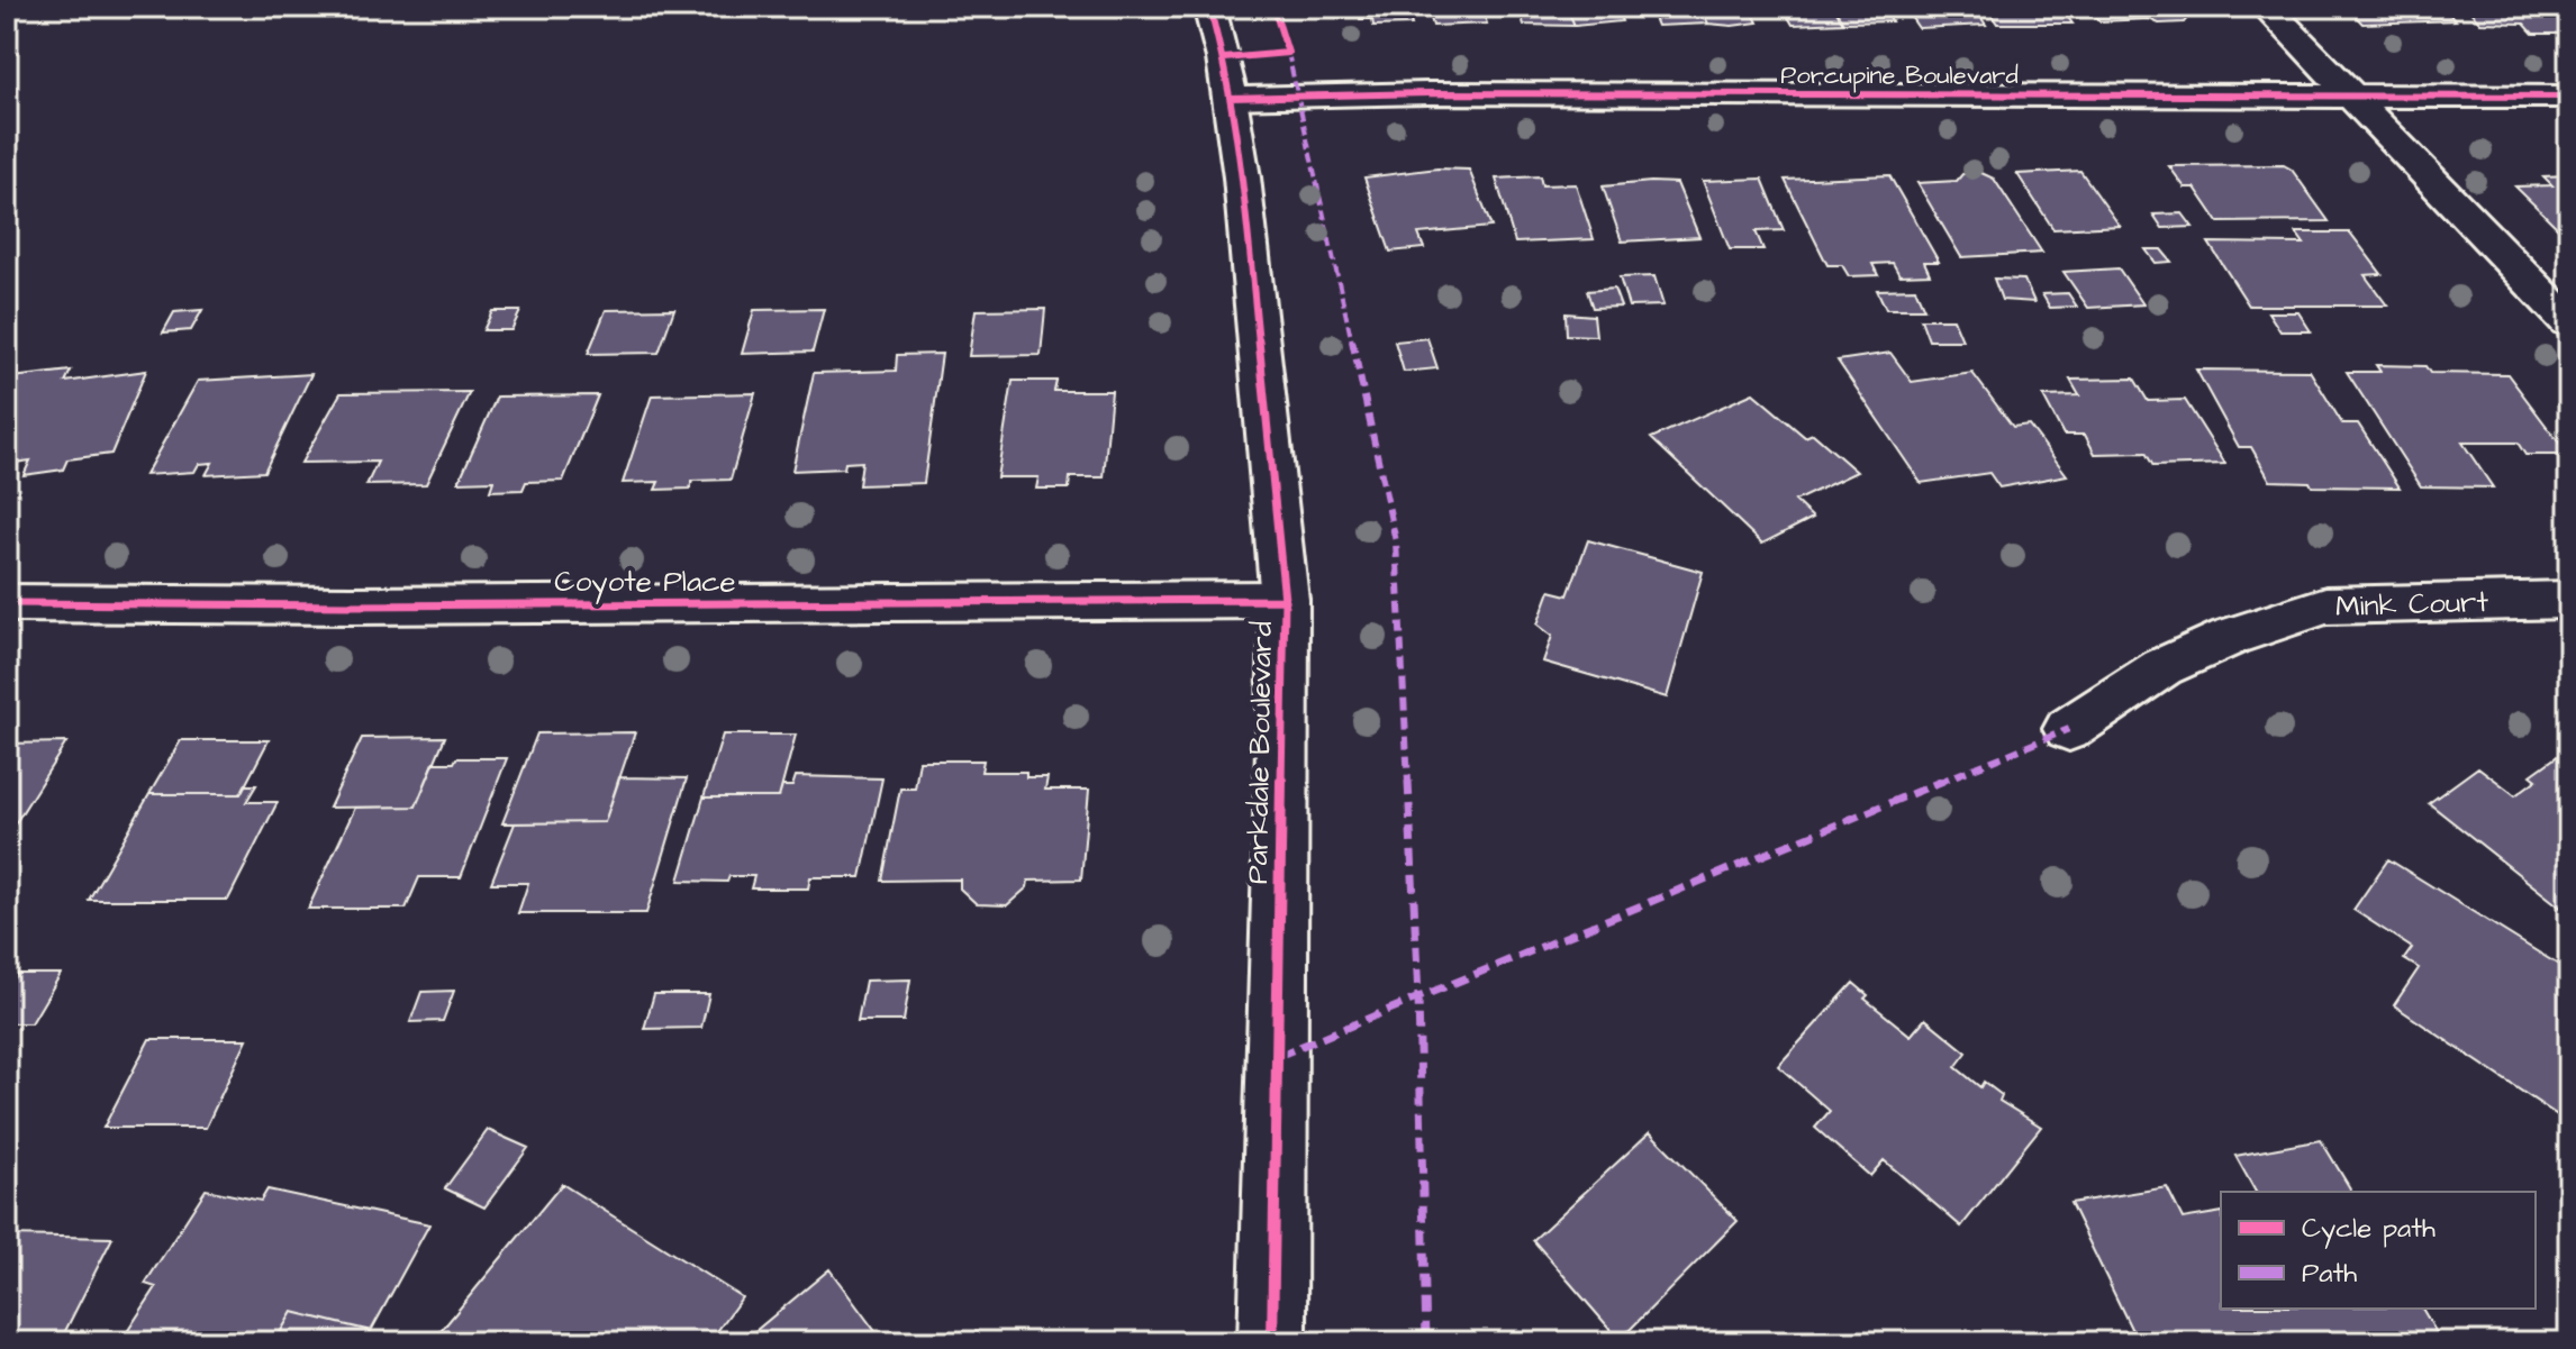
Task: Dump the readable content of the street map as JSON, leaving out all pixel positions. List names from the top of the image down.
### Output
{
  "streets": {
    "street": [
      "Porcupine Boulevard",
      "Coyote Place",
      "Mink Court",
      "Parkdale Boulevard"
    ]
  },
  "crossings": [
    ["Porcupine Boulevard", "Parkdale Boulevard"],
    ["Coyote Place", "Parkdale Boulevard"]
  ],
  "legend": ["Cycle path", "Path"]
}
